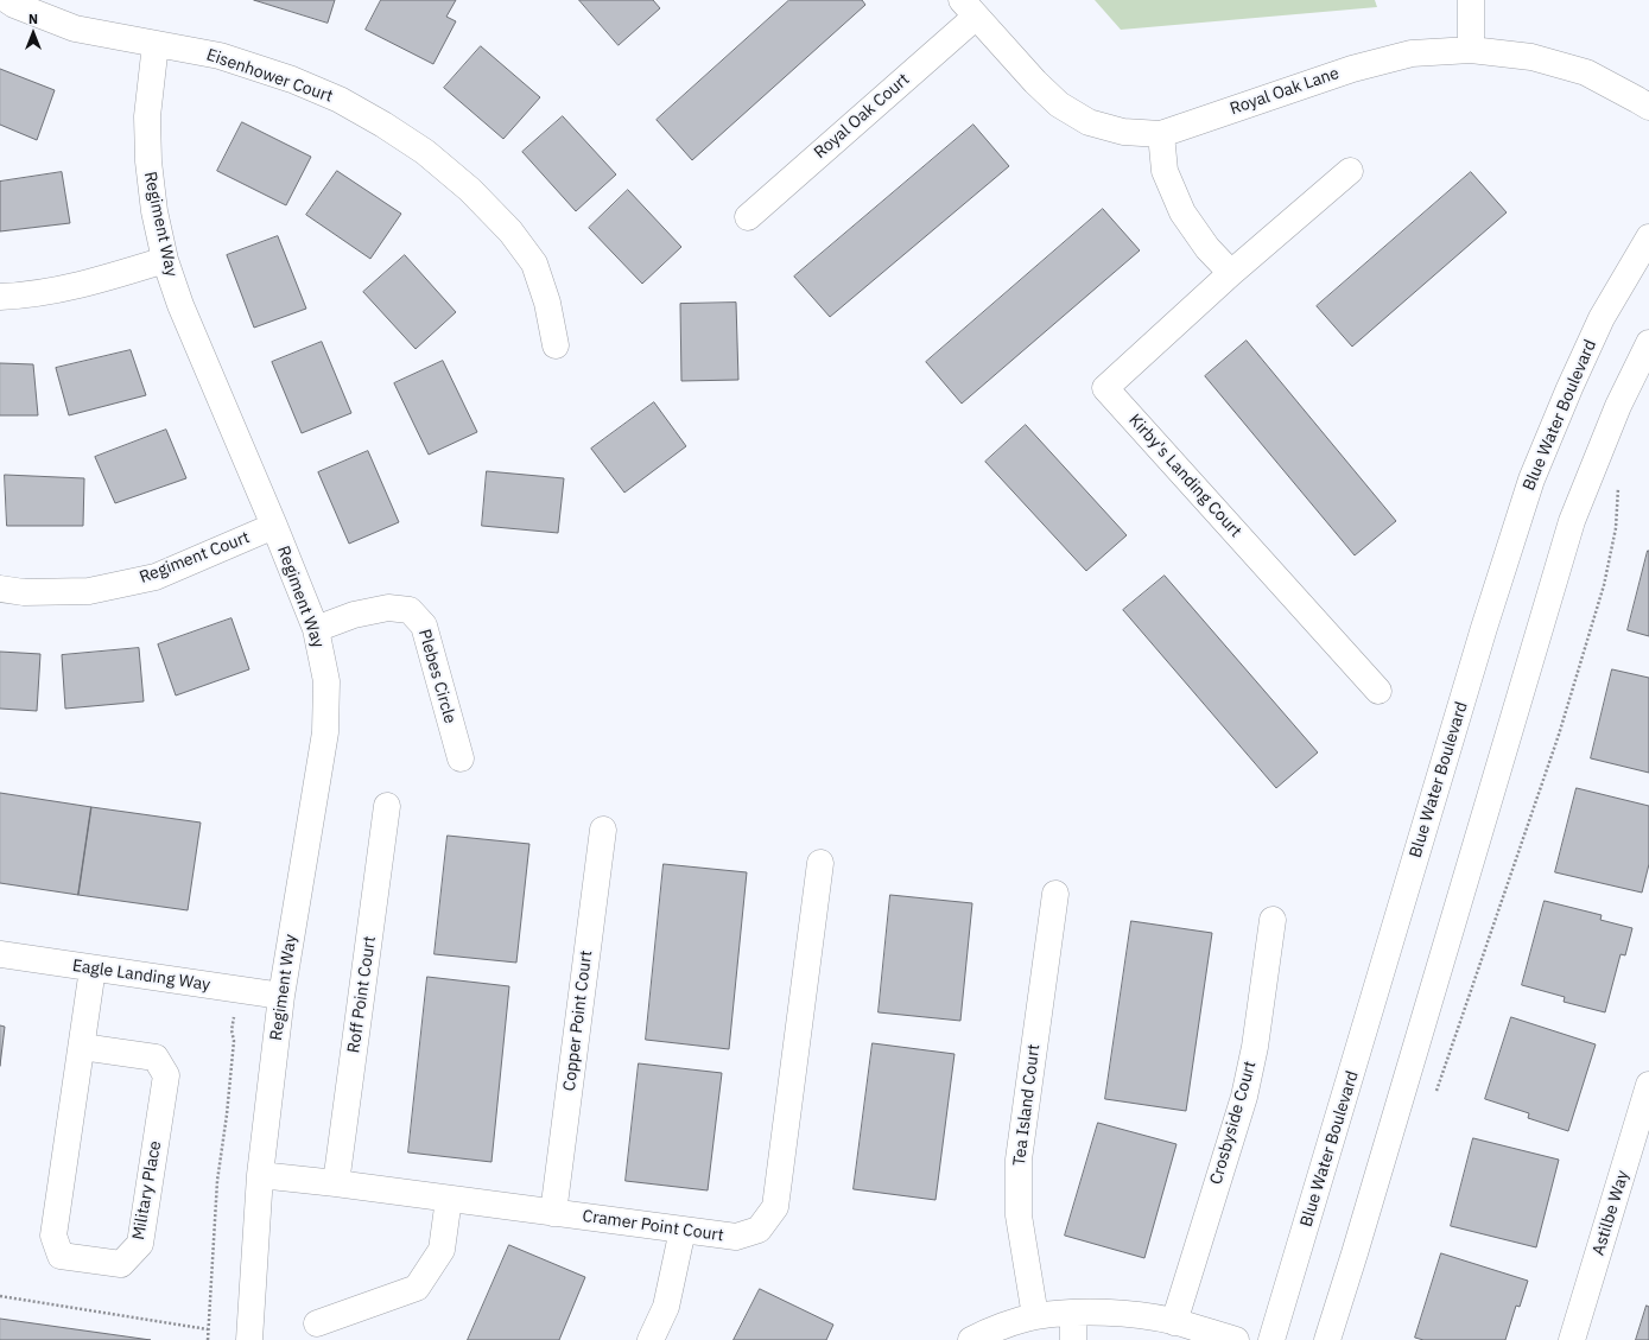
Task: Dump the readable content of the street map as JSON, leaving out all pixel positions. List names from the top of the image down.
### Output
{
  "streets": {
    "street": [
      "Eisenhower Court",
      "Royal Oak Lane",
      "Royal Oak Court",
      "Regiment Way",
      "Blue Water Boulevard",
      "Kirby's Landing Court",
      "Regiment Court",
      "Plebes Circle",
      "Eagle Landing Way",
      "Roff Point Court",
      "Copper Point Court",
      "Tea Island Court",
      "Crosbyside Court",
      "Military Place",
      "Astilbe Way",
      "Cramer Point Court"
    ]
  },
  "crossings": [
    ["Eisenhower Court", "Regiment Way"],
    ["Royal Oak Lane", "Royal Oak Court"],
    ["Regiment Way", "Regiment Court"],
    ["Regiment Way", "Plebes Circle"],
    ["Regiment Way", "Eagle Landing Way"],
    ["Regiment Way", "Cramer Point Court"],
    ["Eagle Landing Way", "Military Place"],
    ["Roff Point Court", "Cramer Point Court"],
    ["Copper Point Court", "Cramer Point Court"]
  ],
  "north": "top"
}
